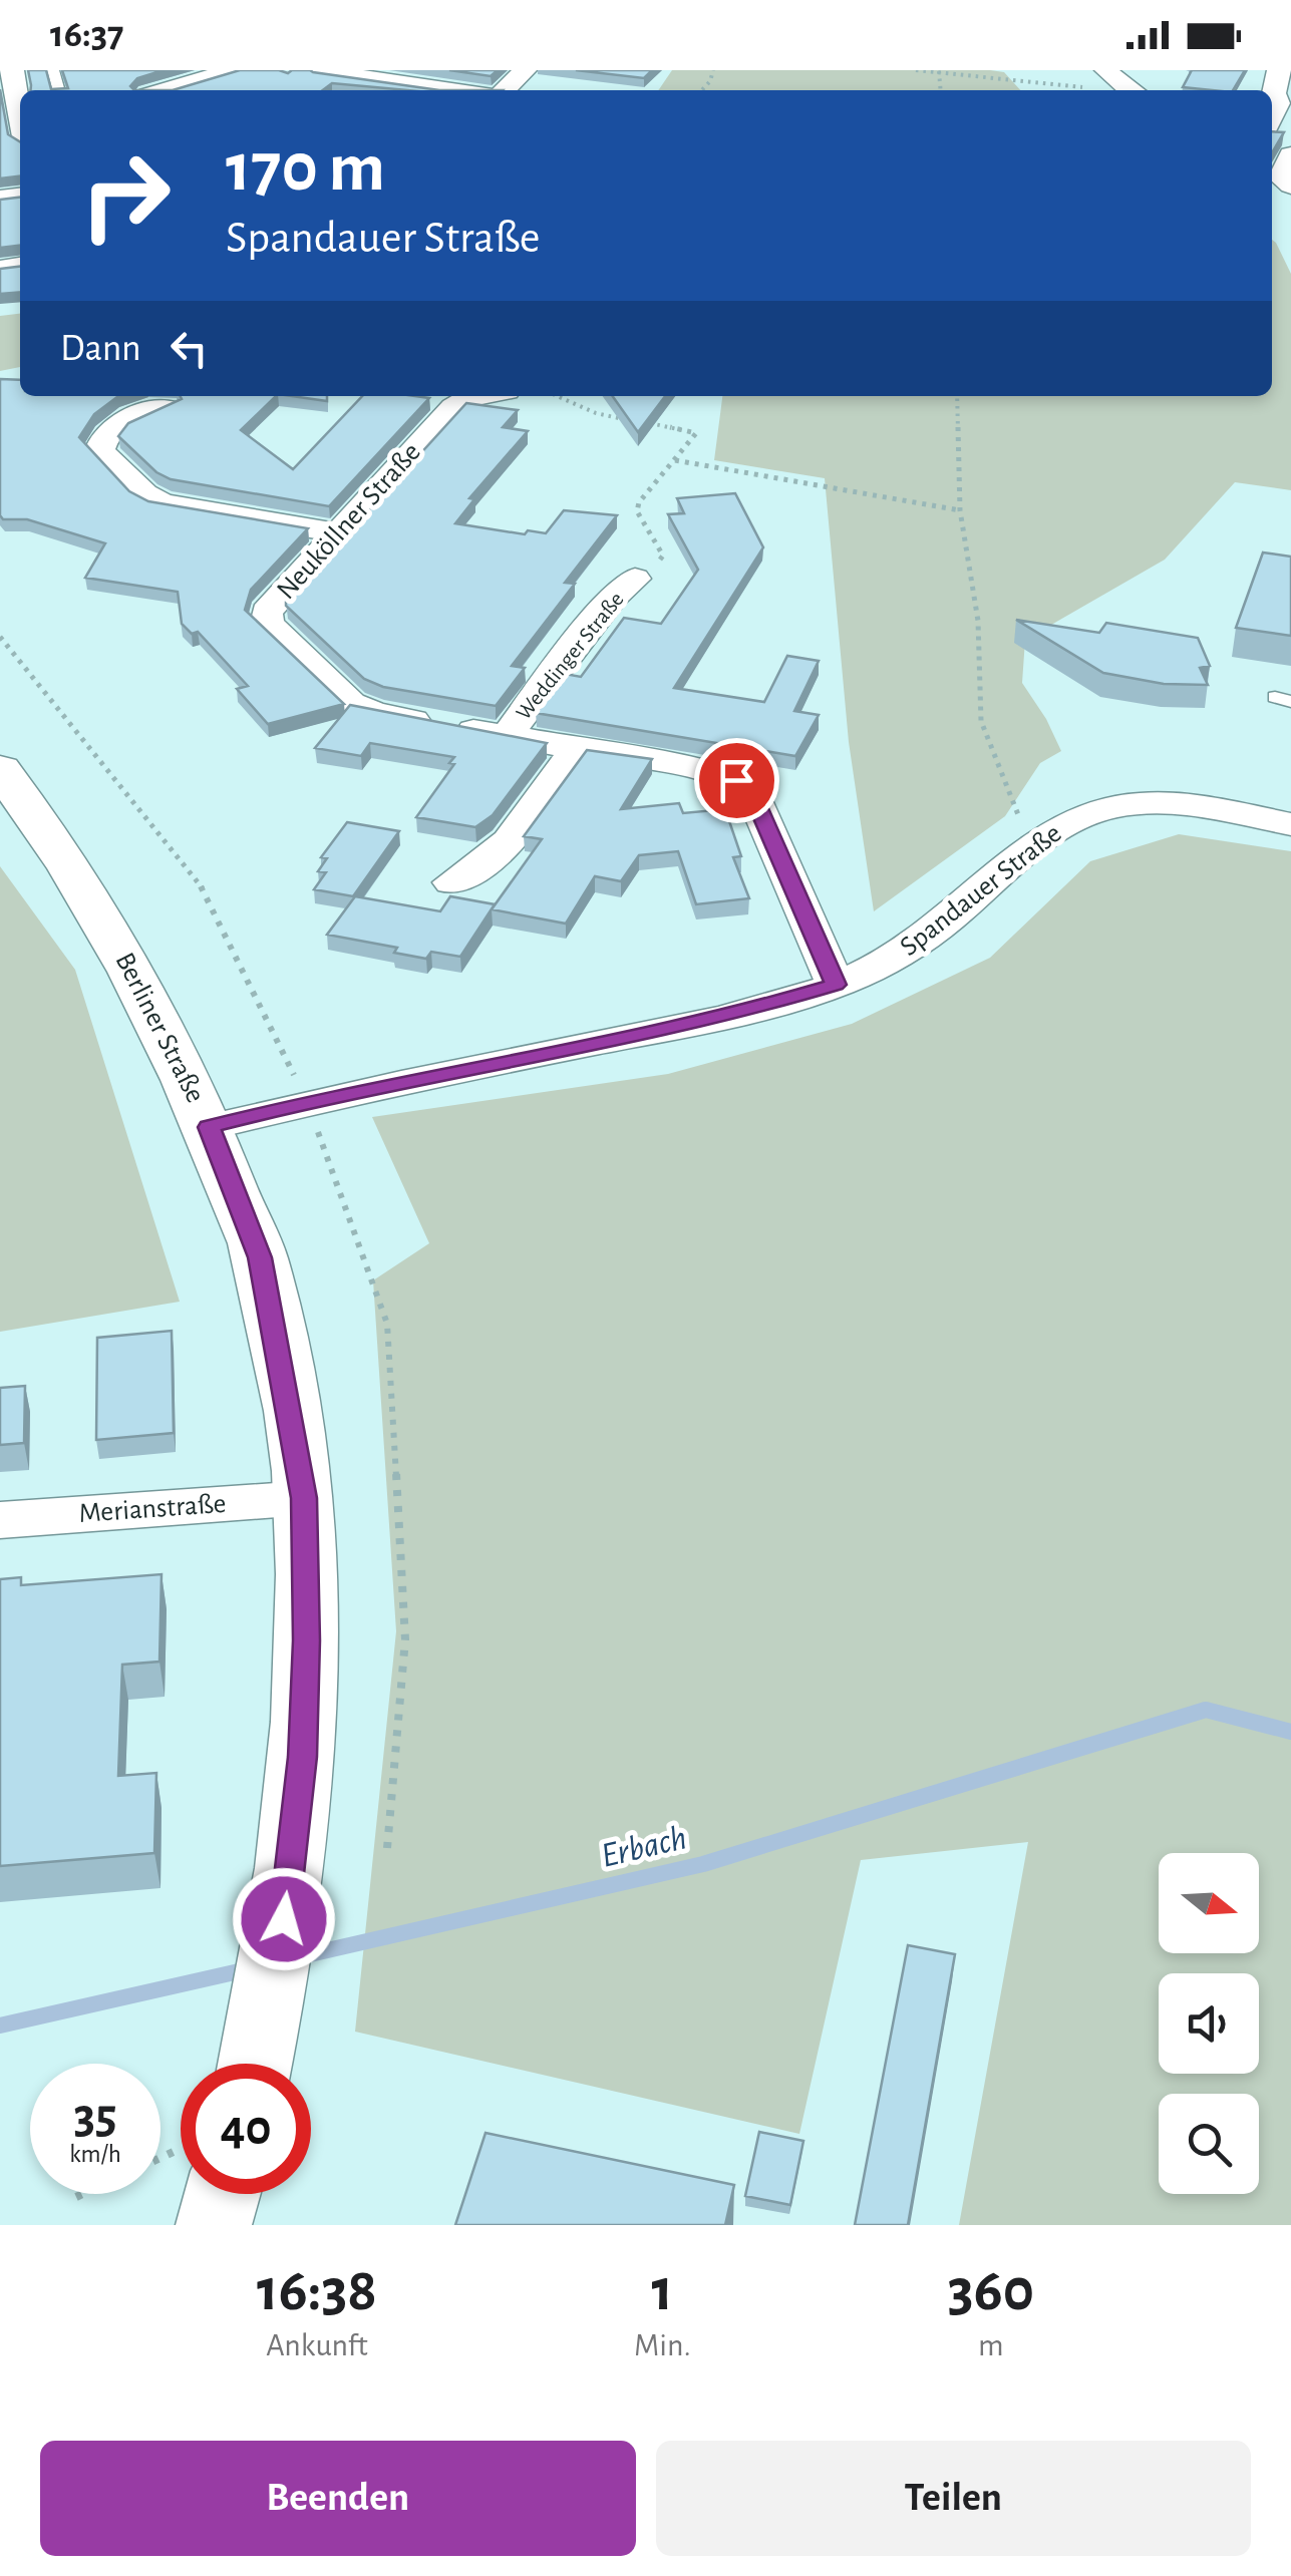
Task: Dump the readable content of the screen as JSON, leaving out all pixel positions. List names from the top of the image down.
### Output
{
  "streets": {
    "street": [
      "Neuköllner Straße",
      "Weddinger Straße",
      "Spandauer Straße",
      "Berliner Straße",
      "Merianstraße"
    ]
  },
  "crossings": [
    ["Neuköllner Straße", "Weddinger Straße"],
    ["Neuköllner Straße", "Spandauer Straße"],
    ["Spandauer Straße", "Berliner Straße"],
    ["Berliner Straße", "Merianstraße"]
  ],
  "water": ["Erbach"],
  "north": "right",
  "page": {
    "status": "16:37",
    "turn": ["170 m", "Spandauer Straße"],
    "then": "Dann",
    "speed": "35 km/h",
    "limit": "40",
    "eta": [
      "16:38",
      "Ankunft",
      "1",
      "Min.",
      "360",
      "m"
    ],
    "buttons": ["Beenden", "Teilen"]
  }
}
